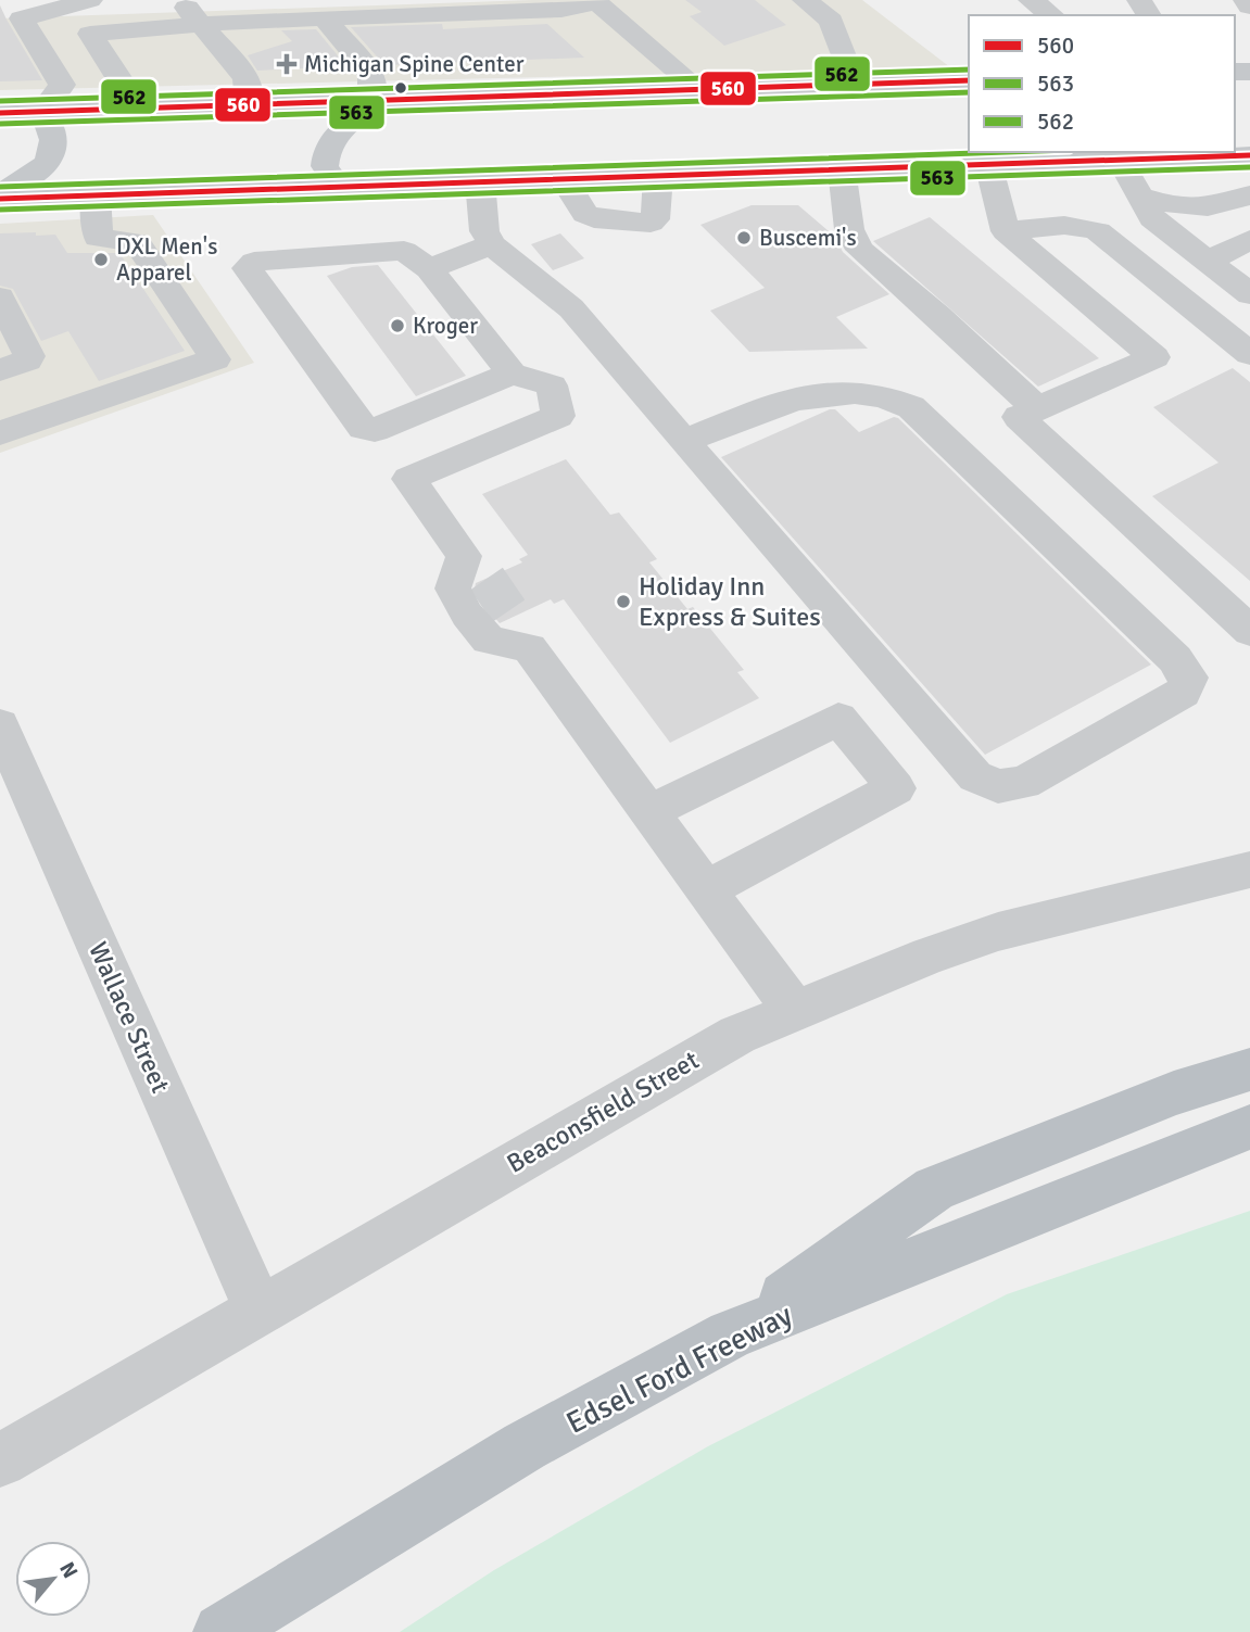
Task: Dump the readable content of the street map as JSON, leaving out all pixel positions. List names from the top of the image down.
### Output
{
  "streets": {
    "highway": ["Edsel Ford Freeway"],
    "street": ["Wallace Street", "Beaconsfield Street"]
  },
  "crossings": [
    ["Wallace Street", "Beaconsfield Street"]
  ],
  "places": {
    "health": ["Michigan Spine Center"],
    "other": [
      "Buscemi's",
      "DXL Men's Apparel",
      "Kroger",
      "Holiday Inn Express & Suites"
    ]
  },
  "lines": ["transit line 562", "transit line 560", "transit line 563"],
  "legend": ["560", "563", "562"],
  "north": "top right"
}
